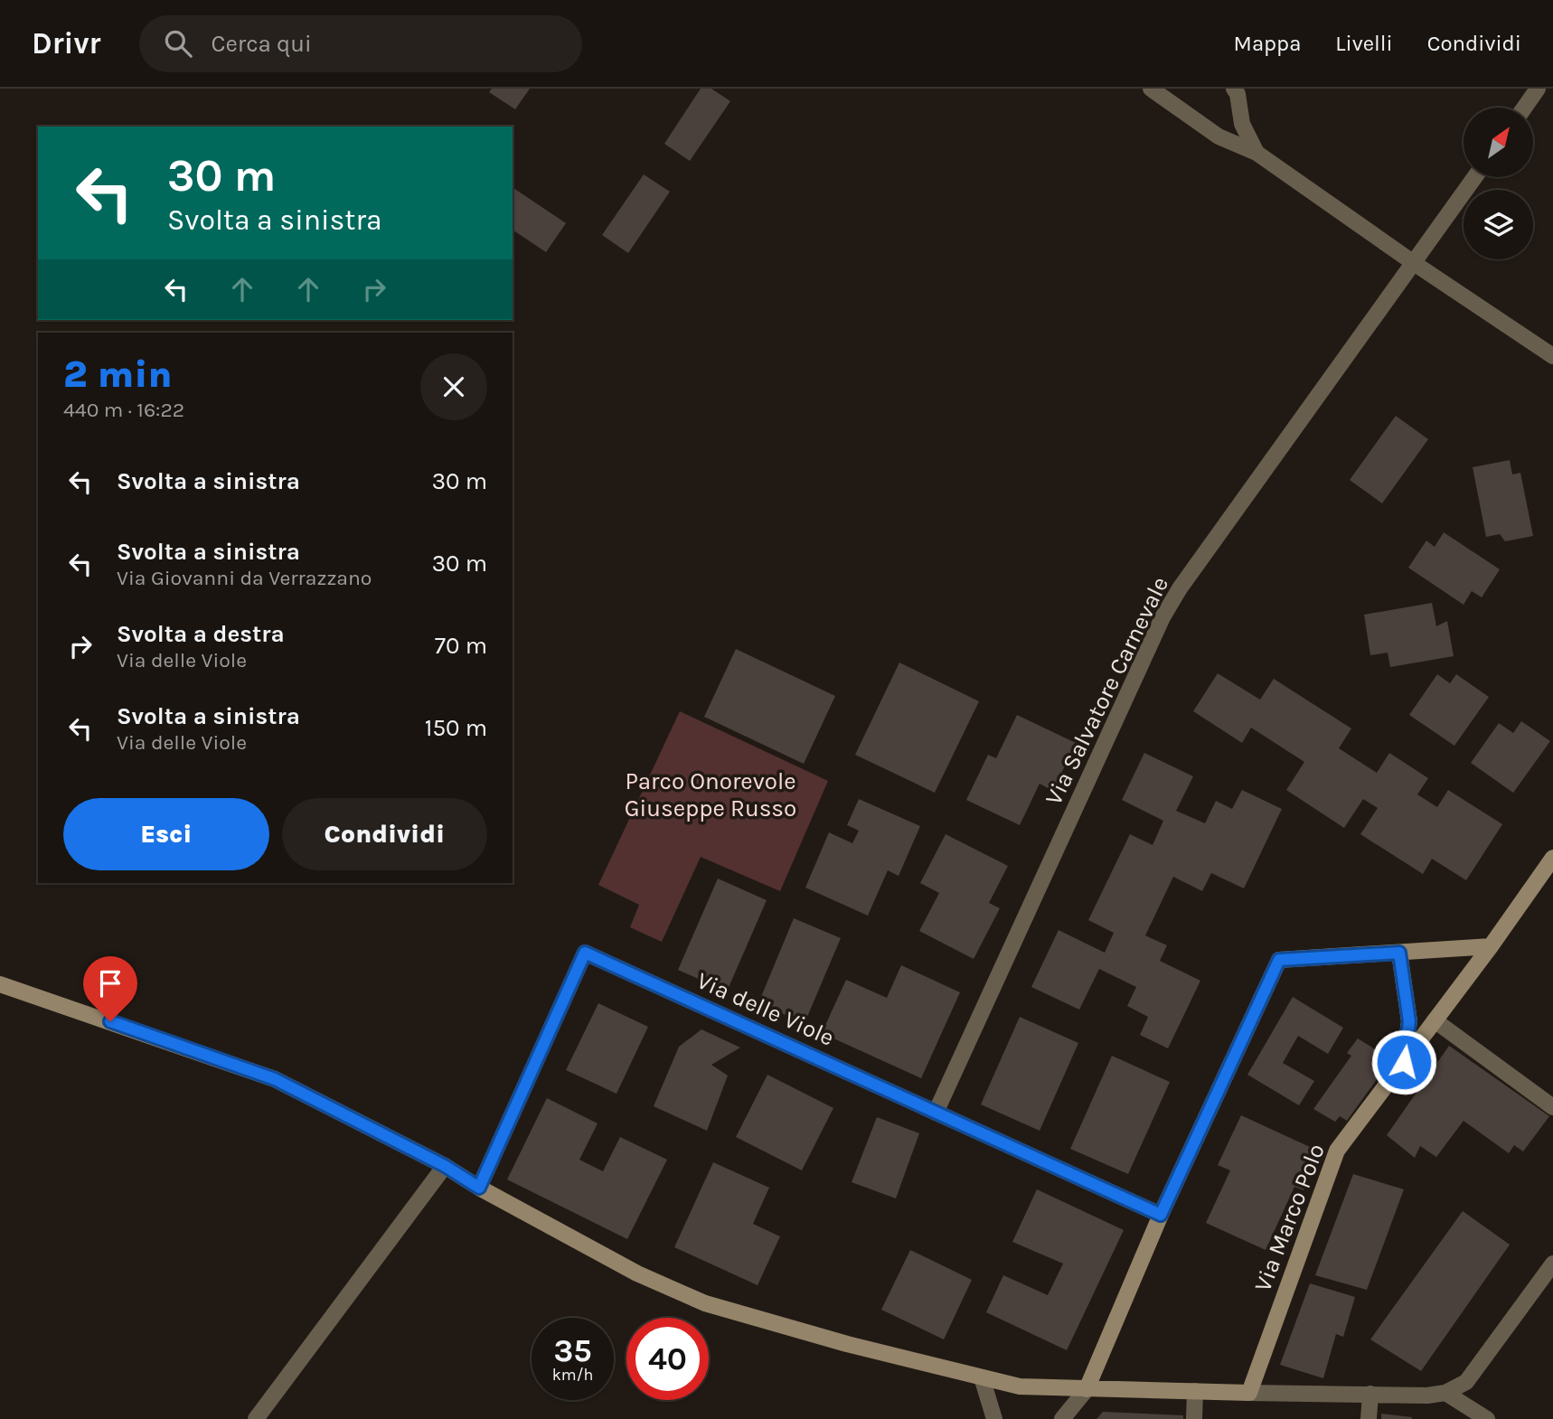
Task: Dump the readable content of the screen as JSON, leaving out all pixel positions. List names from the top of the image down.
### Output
{
  "streets": {
    "street": ["Via Salvatore Carnevale", "Via delle Viole", "Via Marco Polo"]
  },
  "crossings": [
    ["Via Salvatore Carnevale", "Via delle Viole"]
  ],
  "parks": ["Parco Onorevole Giuseppe Russo"],
  "north": "top right",
  "page": {
    "header": "Drivr",
    "search": "Cerca qui",
    "nav": ["Mappa", "Livelli", "Condividi"],
    "turn": ["30 m", "Svolta a sinistra"],
    "heading": ["2 min", "440 m · 16:22"],
    "list": [
      {
        "name": "Svolta a sinistra",
        "value": "30 m"
      },
      {
        "name": "Svolta a sinistra",
        "note": "Via Giovanni da Verrazzano",
        "value": "30 m"
      },
      {
        "name": "Svolta a destra",
        "note": "Via delle Viole",
        "value": "70 m"
      },
      {
        "name": "Svolta a sinistra",
        "note": "Via delle Viole",
        "value": "150 m"
      }
    ],
    "buttons": ["Esci", "Condividi"],
    "speed": "35 km/h",
    "limit": "40"
  }
}
